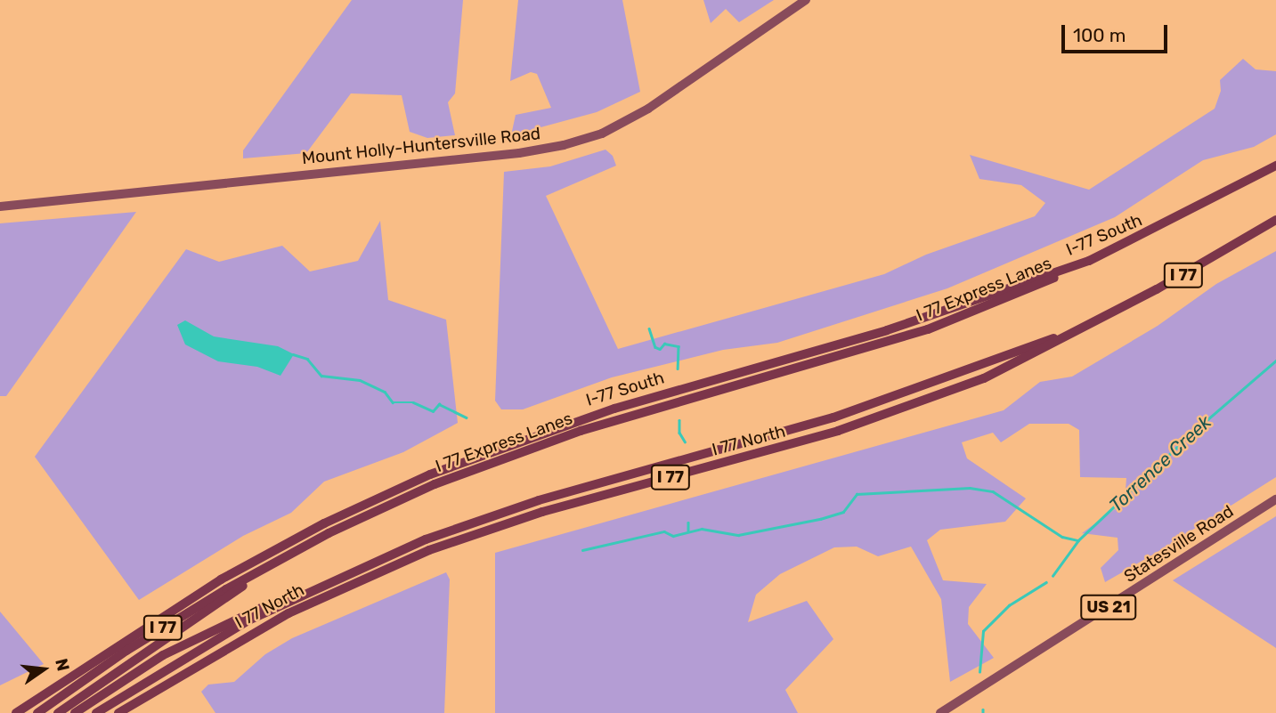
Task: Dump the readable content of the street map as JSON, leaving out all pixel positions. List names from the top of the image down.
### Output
{
  "streets": {
    "highway": [
      "I-77 South",
      "I 77",
      "I 77 Express Lanes",
      "I 77 North"
    ],
    "main road": ["Mount Holly-Huntersville Road", "Statesville Road", "US 21"]
  },
  "crossings": [
    ["I-77 South", "I 77 Express Lanes"],
    ["I 77", "I 77 North"]
  ],
  "water": ["Torrence Creek"],
  "scale_bar": "100 m",
  "north": "right"
}
